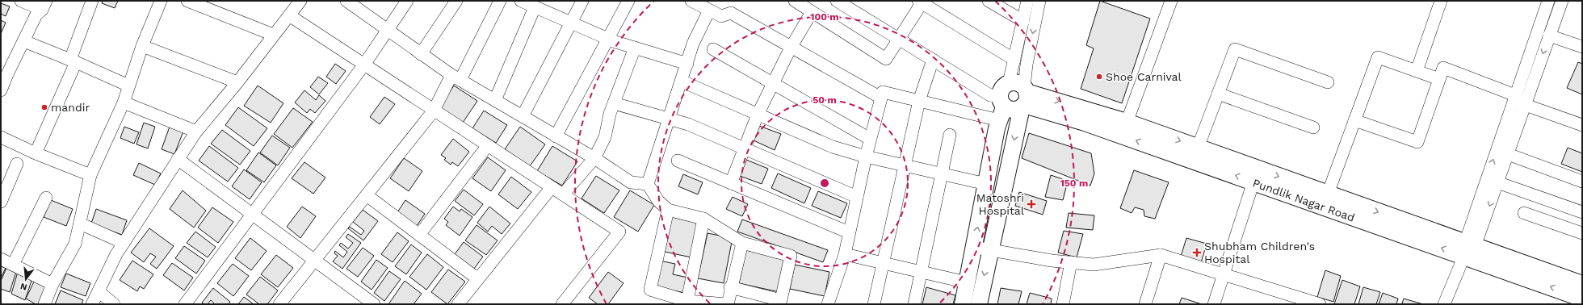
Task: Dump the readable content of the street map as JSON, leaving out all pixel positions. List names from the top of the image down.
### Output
{
  "streets": {
    "main road": ["Pundlik Nagar Road"]
  },
  "places": {
    "other": ["Shoe Carnival", "mandir"],
    "health": ["Matoshri Hospital", "Shubham Children's Hospital"]
  },
  "north": "bottom",
  "rings": ["100 m", "50 m", "150 m"]
}
